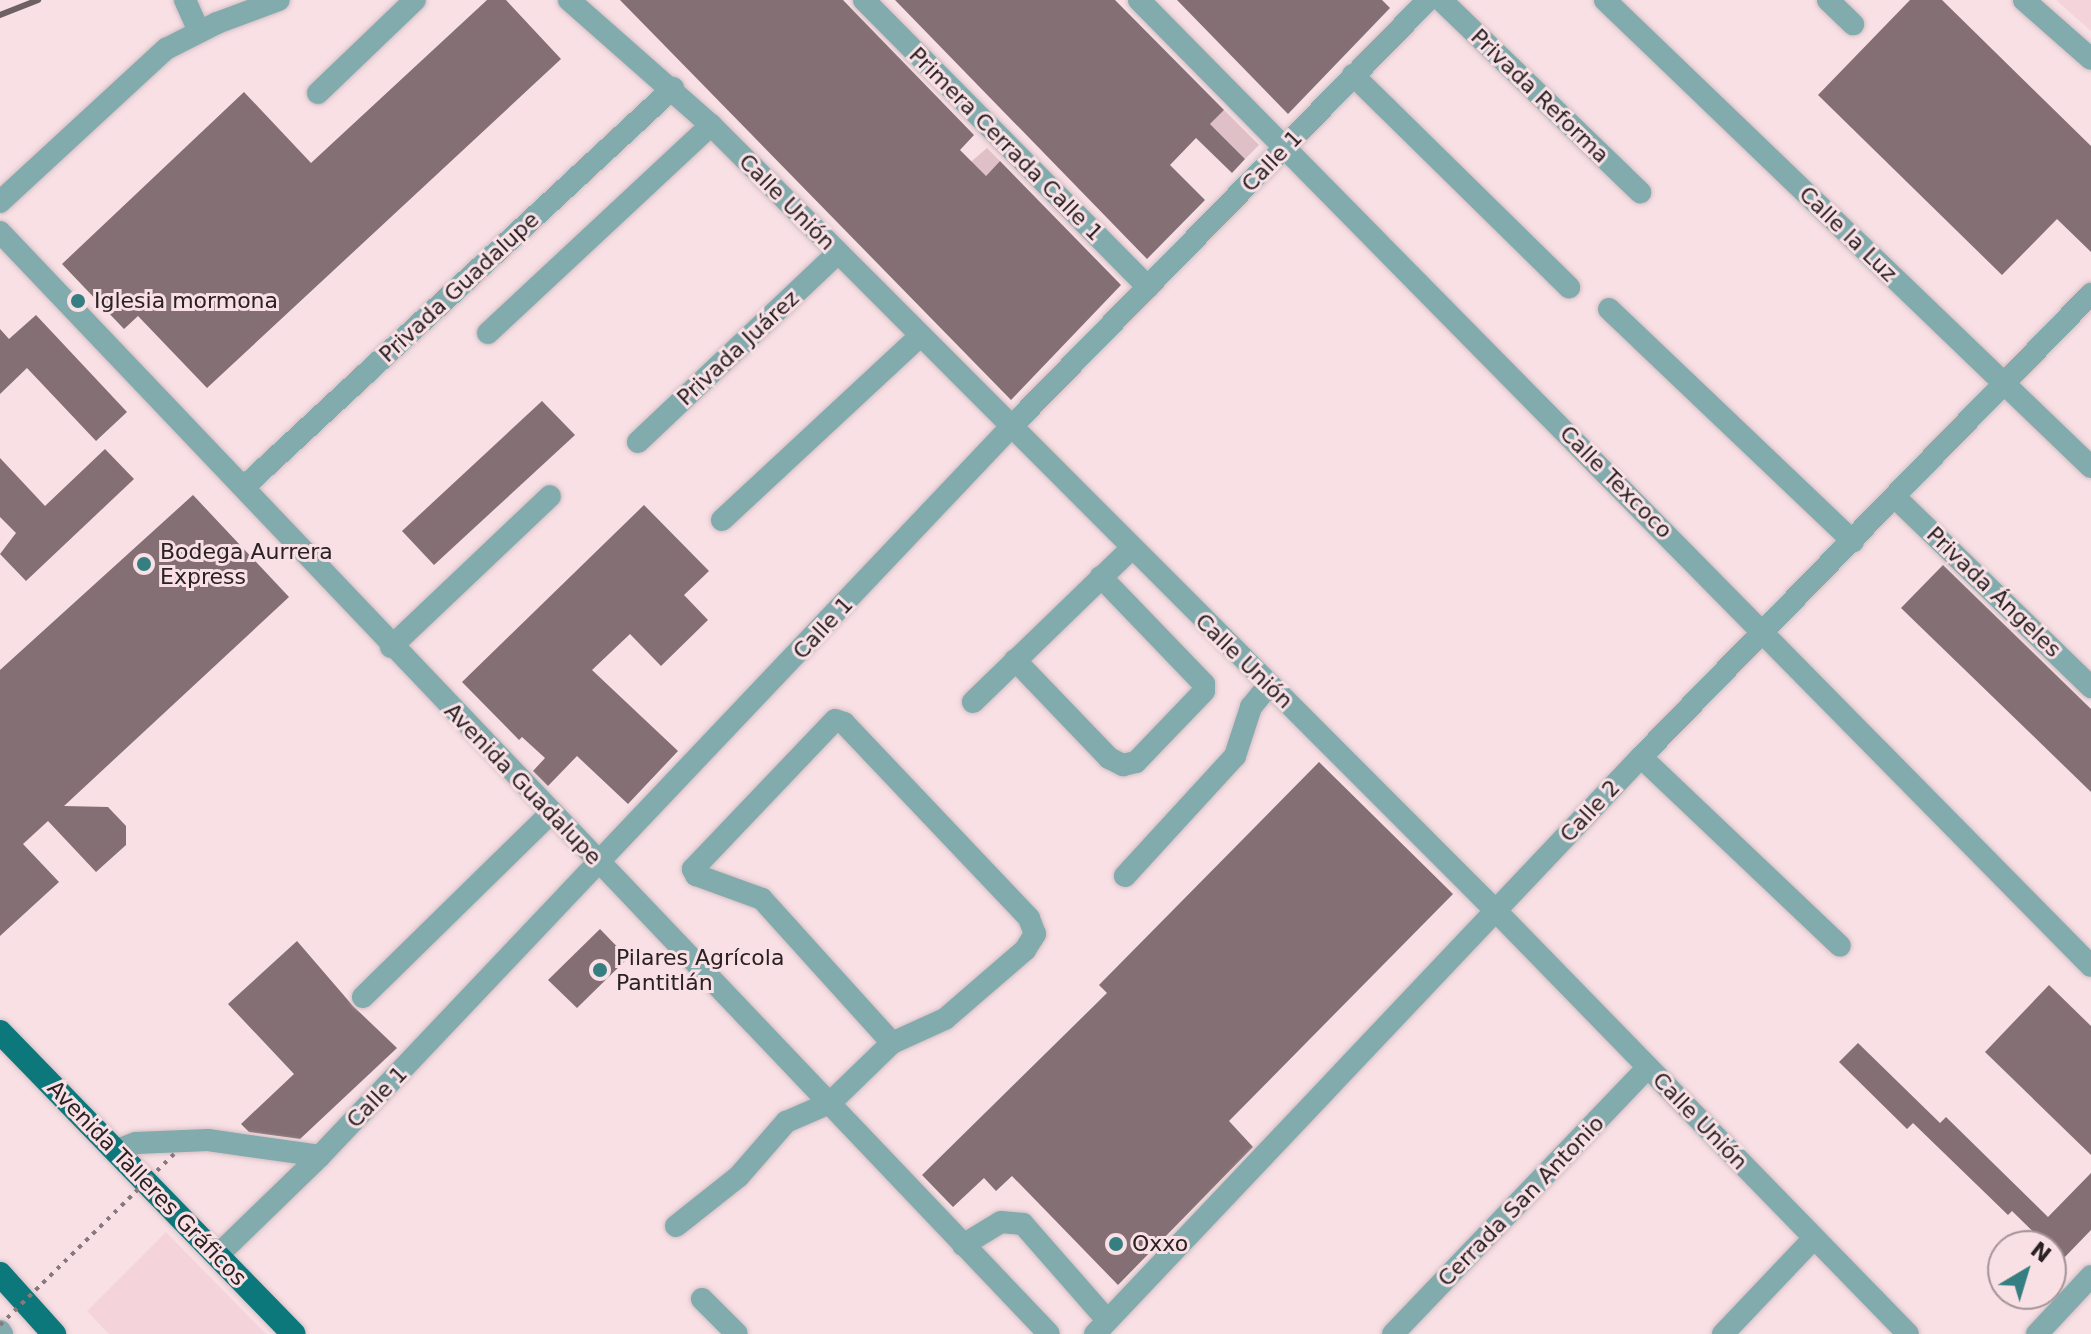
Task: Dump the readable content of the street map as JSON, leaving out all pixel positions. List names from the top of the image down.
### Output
{
  "streets": {
    "main road": ["Avenida Talleres Gráficos"],
    "street": [
      "Privada Reforma",
      "Primera Cerrada Calle 1",
      "Calle 1",
      "Calle Unión",
      "Calle la Luz",
      "Privada Guadalupe",
      "Privada Juárez",
      "Calle Texcoco",
      "Privada Ángeles",
      "Avenida Guadalupe",
      "Calle 2",
      "Cerrada San Antonio"
    ]
  },
  "crossings": [
    ["Primera Cerrada Calle 1", "Calle 1"],
    ["Calle 1", "Calle Unión"],
    ["Calle 1", "Calle Texcoco"],
    ["Calle 1", "Avenida Guadalupe"],
    ["Calle 1", "Avenida Talleres Gráficos"],
    ["Calle Unión", "Privada Guadalupe"],
    ["Calle Unión", "Privada Juárez"],
    ["Calle Unión", "Calle 2"],
    ["Calle Unión", "Cerrada San Antonio"],
    ["Calle la Luz", "Calle 2"],
    ["Privada Guadalupe", "Avenida Guadalupe"],
    ["Calle Texcoco", "Calle 2"],
    ["Privada Ángeles", "Calle 2"]
  ],
  "places": [
    "Iglesia mormona",
    "Bodega Aurrera Express",
    "Pilares Agrícola Pantitlán",
    "Oxxo"
  ],
  "north": "top right"
}
